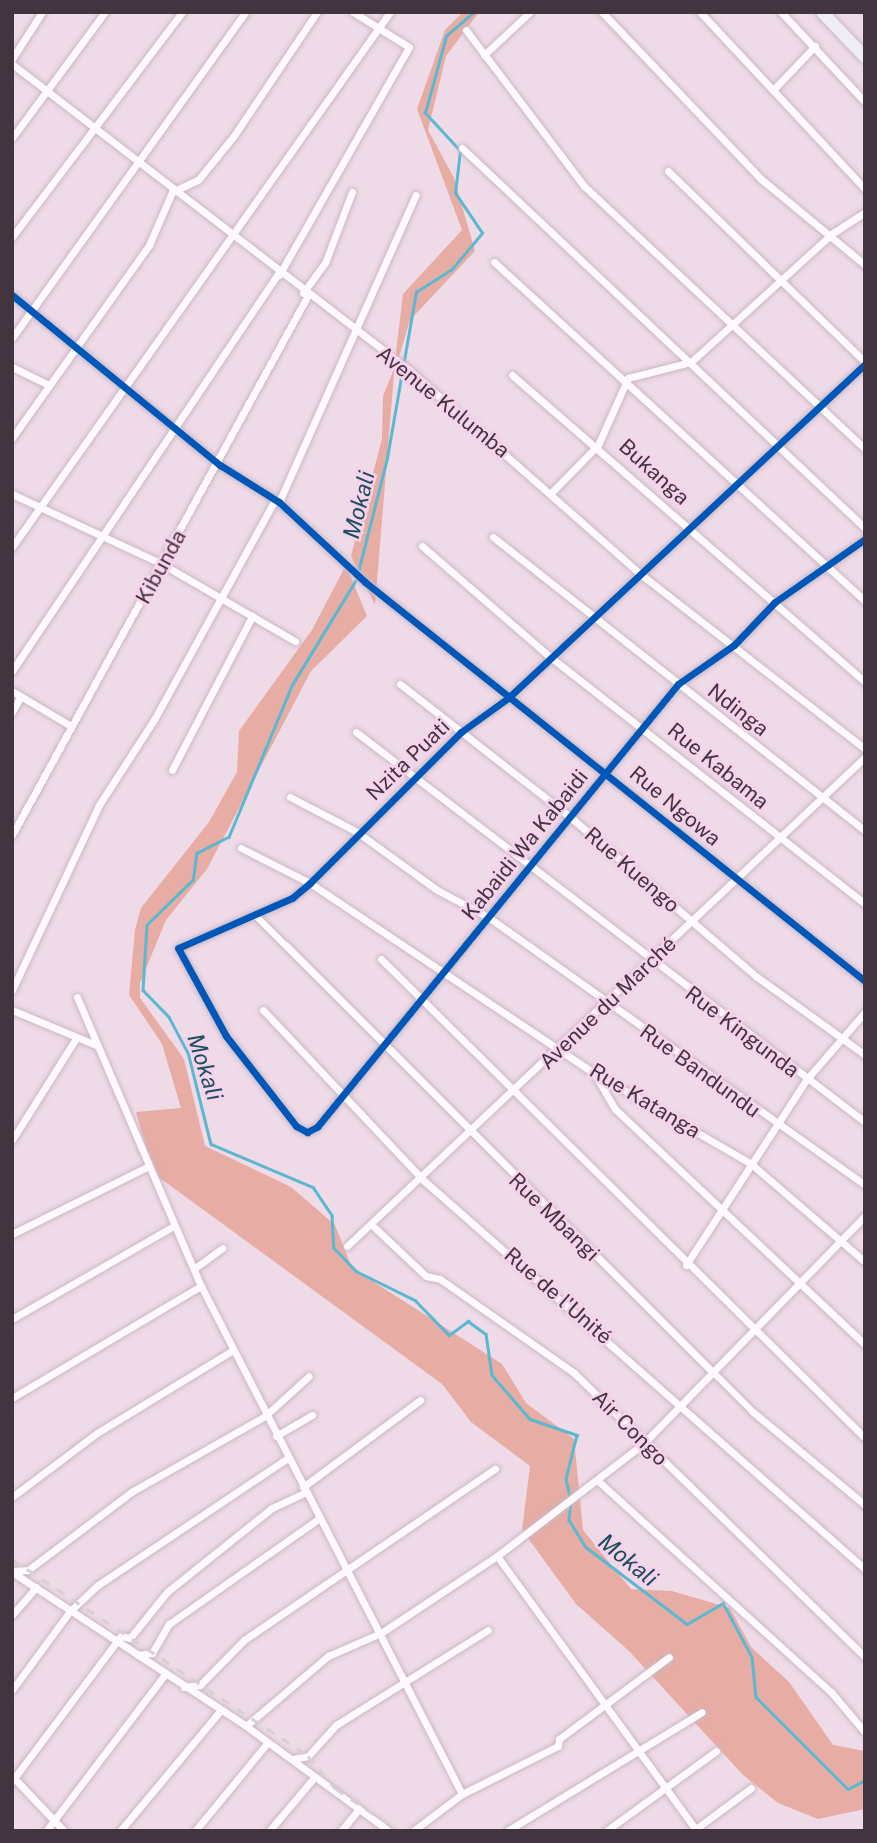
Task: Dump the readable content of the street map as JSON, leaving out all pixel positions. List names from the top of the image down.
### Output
{
  "streets": {
    "street": [
      "Avenue Kulumba",
      "Bukanga",
      "Kibunda",
      "Ndinga",
      "Nzita Puati",
      "Rue Kabama",
      "Rue Ngowa",
      "Kabaidi Wa Kabaidi",
      "Rue Kuengo",
      "Avenue du Marché",
      "Rue Kingunda",
      "Rue Bandundu",
      "Rue Katanga",
      "Rue Mbangi",
      "Rue de l'Unité",
      "Air Congo"
    ]
  },
  "crossings": [
    ["Avenue Kulumba", "Kibunda"],
    ["Avenue Kulumba", "Nzita Puati"],
    ["Avenue Kulumba", "Kabaidi Wa Kabaidi"],
    ["Bukanga", "Nzita Puati"],
    ["Bukanga", "Kabaidi Wa Kabaidi"],
    ["Kibunda", "Rue Ngowa"],
    ["Ndinga", "Nzita Puati"],
    ["Ndinga", "Kabaidi Wa Kabaidi"],
    ["Ndinga", "Avenue du Marché"],
    ["Nzita Puati", "Rue Kabama"],
    ["Nzita Puati", "Rue Ngowa"],
    ["Nzita Puati", "Kabaidi Wa Kabaidi"],
    ["Nzita Puati", "Rue Kuengo"],
    ["Nzita Puati", "Rue Kingunda"],
    ["Nzita Puati", "Rue Bandundu"],
    ["Nzita Puati", "Rue Katanga"],
    ["Nzita Puati", "Rue Mbangi"],
    ["Rue Kabama", "Kabaidi Wa Kabaidi"],
    ["Rue Kabama", "Avenue du Marché"],
    ["Rue Ngowa", "Kabaidi Wa Kabaidi"],
    ["Rue Ngowa", "Avenue du Marché"],
    ["Kabaidi Wa Kabaidi", "Rue Kuengo"],
    ["Kabaidi Wa Kabaidi", "Rue Kingunda"],
    ["Kabaidi Wa Kabaidi", "Rue Bandundu"],
    ["Kabaidi Wa Kabaidi", "Rue Katanga"],
    ["Kabaidi Wa Kabaidi", "Rue Mbangi"],
    ["Kabaidi Wa Kabaidi", "Rue de l'Unité"],
    ["Rue Kuengo", "Avenue du Marché"],
    ["Avenue du Marché", "Rue Kingunda"],
    ["Avenue du Marché", "Rue Bandundu"],
    ["Avenue du Marché", "Rue Katanga"],
    ["Avenue du Marché", "Rue Mbangi"],
    ["Avenue du Marché", "Rue de l'Unité"],
    ["Avenue du Marché", "Air Congo"]
  ],
  "water": ["Mokali"]
}
